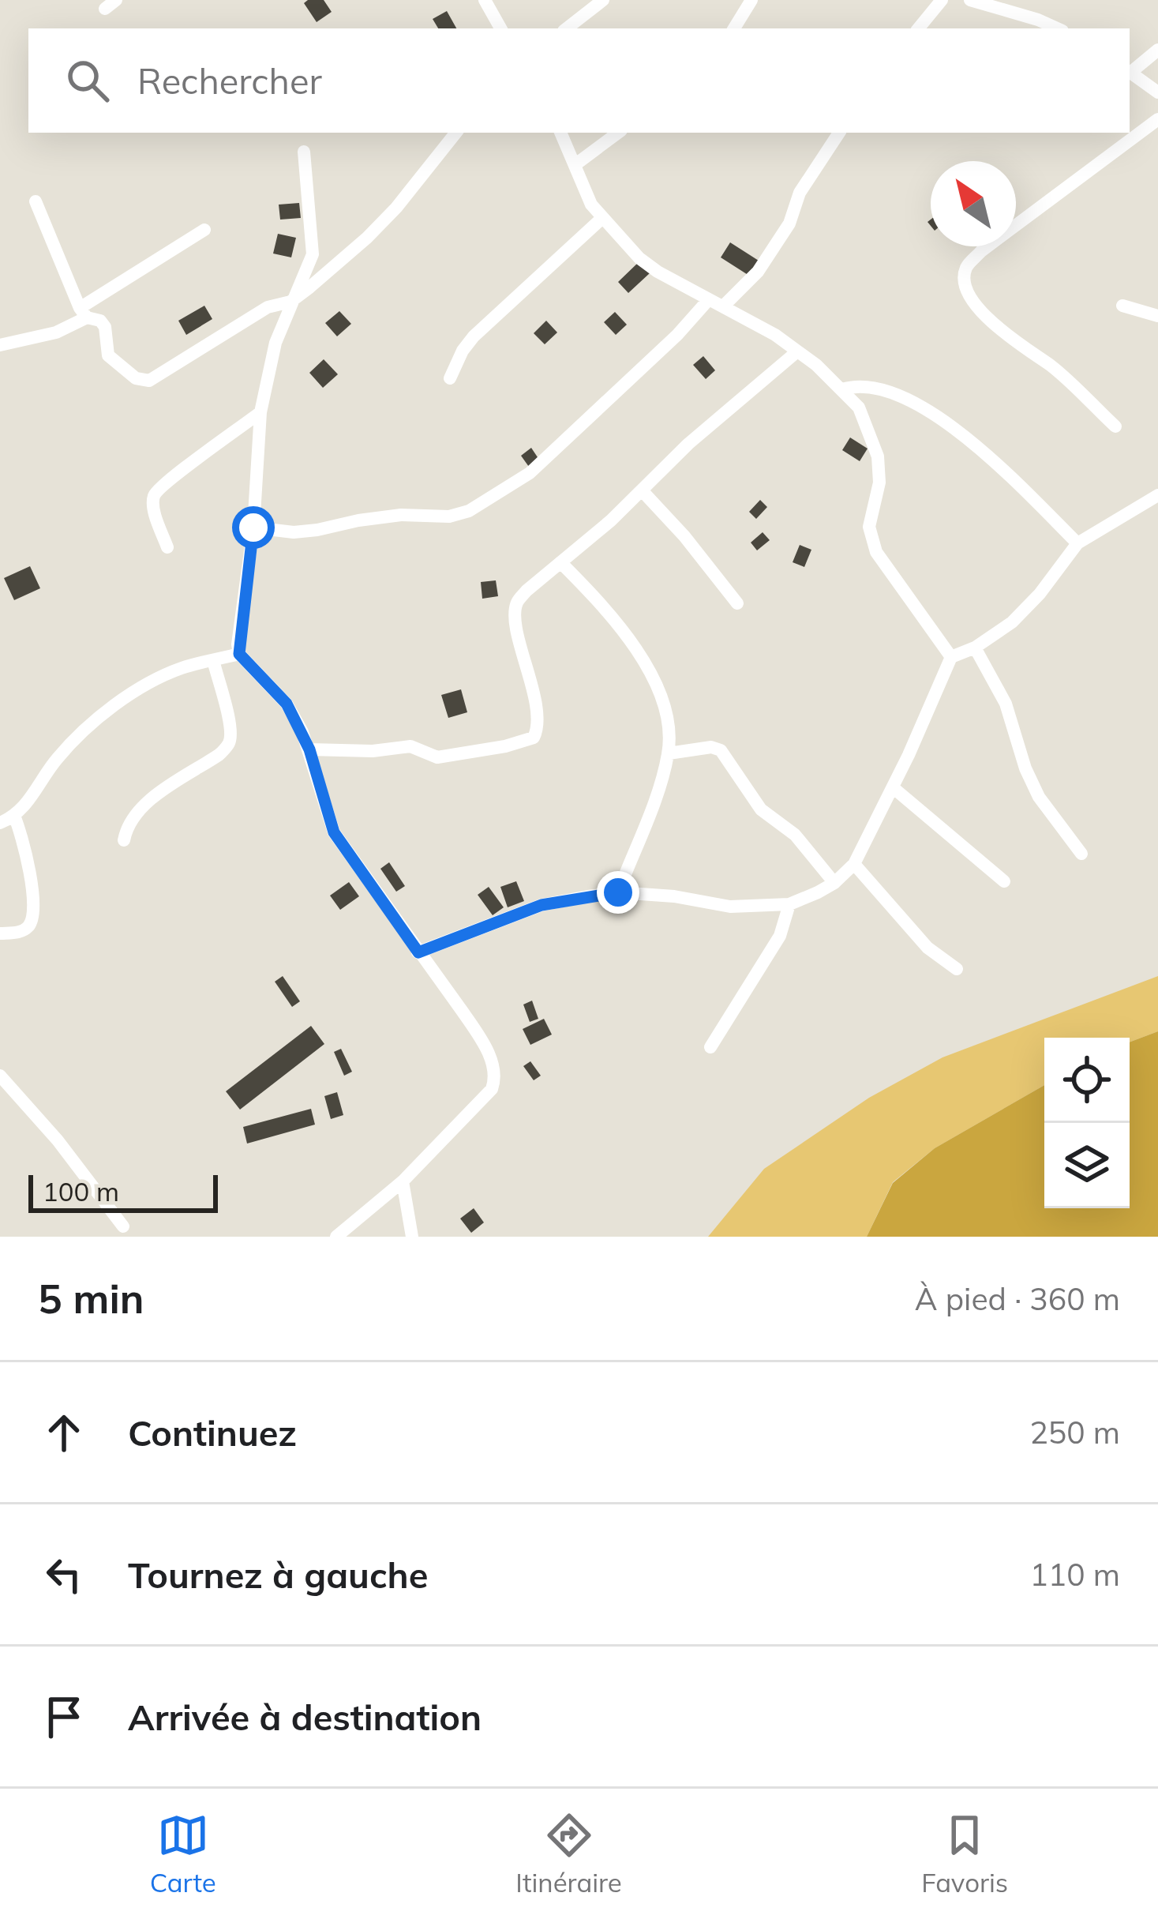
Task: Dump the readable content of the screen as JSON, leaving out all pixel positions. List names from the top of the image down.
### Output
{
  "scale_bar": "100 m",
  "north": "top left",
  "page": {
    "search": "Rechercher",
    "scale": "100 m",
    "heading": ["5 min", "À pied · 360 m"],
    "list": [
      ["Continuez", "250 m"],
      ["Tournez à gauche", "110 m"],
      "Arrivée à destination"
    ],
    "nav": ["Carte", "Itinéraire", "Favoris"]
  }
}
